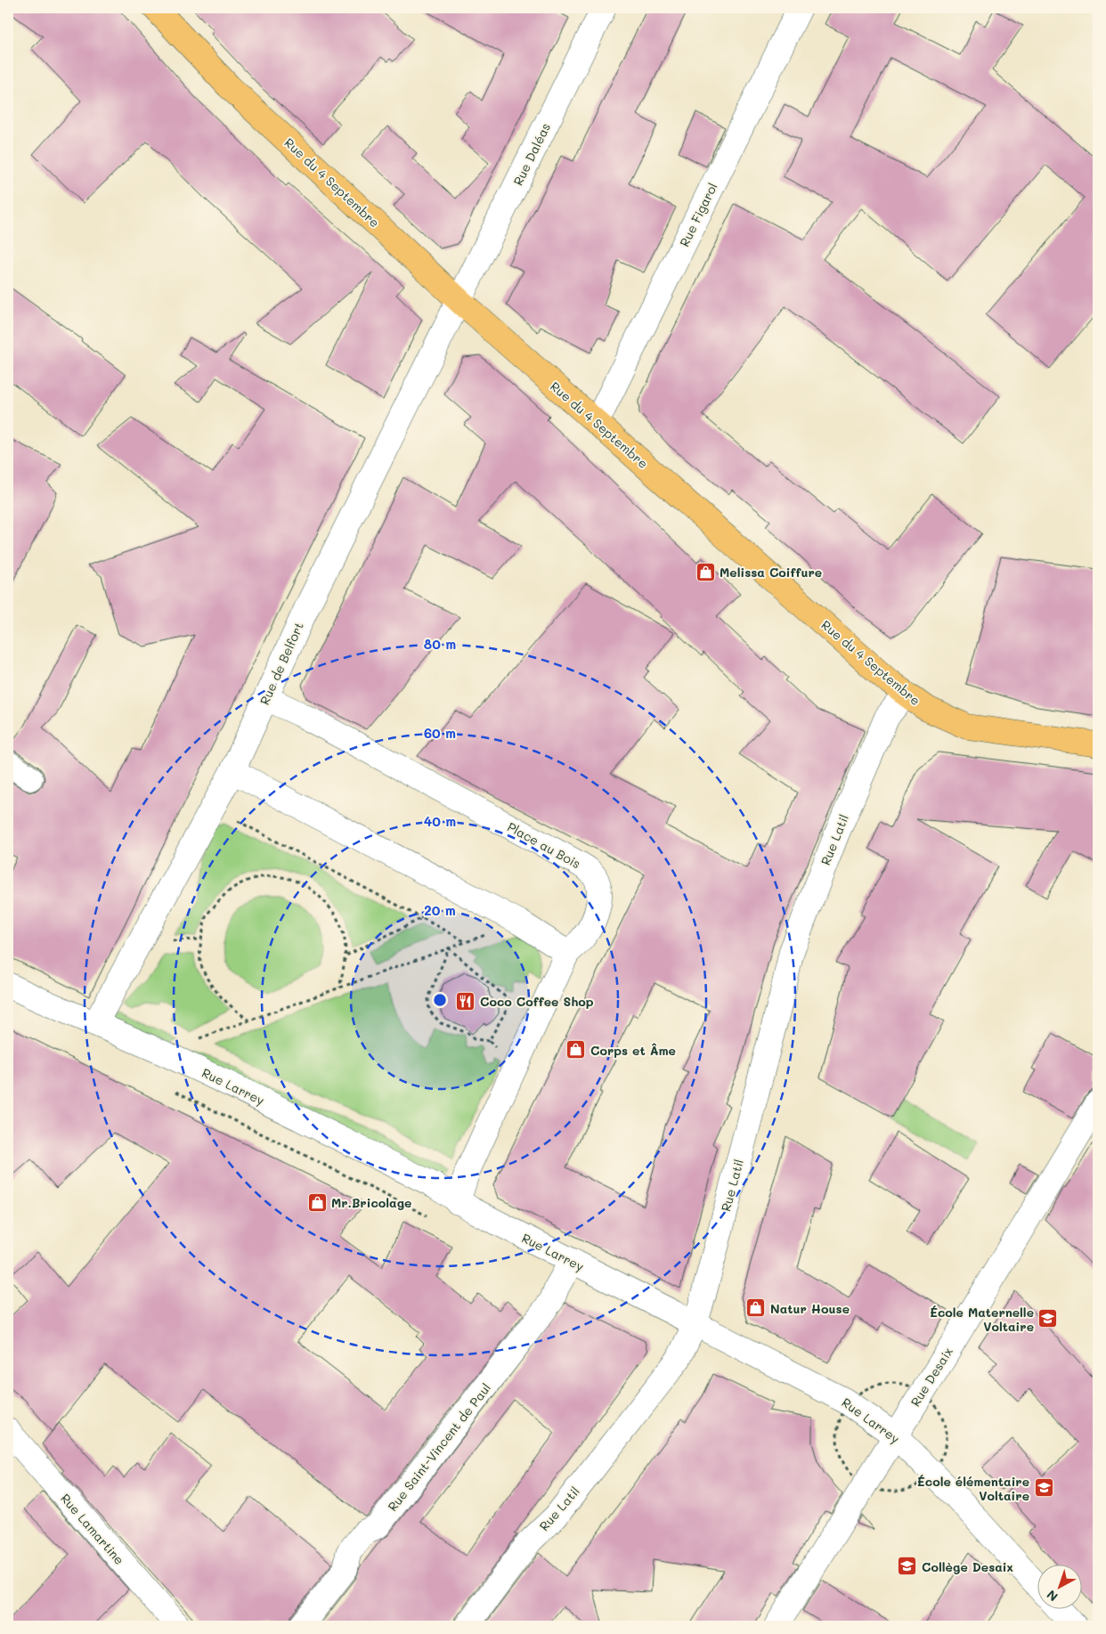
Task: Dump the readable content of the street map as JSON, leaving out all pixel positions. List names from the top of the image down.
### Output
{
  "streets": {
    "main road": ["Rue du 4 Septembre"],
    "street": [
      "Rue Daléas",
      "Rue Figarol",
      "Rue de Belfort",
      "Rue Latil",
      "Place au Bois",
      "Rue Larrey",
      "Rue Desaix",
      "Rue Saint-Vincent de Paul",
      "Rue Lamartine"
    ]
  },
  "crossings": [
    ["Rue Daléas", "Rue du 4 Septembre"],
    ["Rue Daléas", "Rue de Belfort"],
    ["Rue du 4 Septembre", "Rue Figarol"],
    ["Rue du 4 Septembre", "Rue de Belfort"],
    ["Rue du 4 Septembre", "Rue Latil"],
    ["Rue de Belfort", "Place au Bois"],
    ["Rue de Belfort", "Rue Larrey"],
    ["Rue Latil", "Rue Larrey"],
    ["Place au Bois", "Rue Larrey"],
    ["Rue Larrey", "Rue Desaix"],
    ["Rue Larrey", "Rue Saint-Vincent de Paul"]
  ],
  "places": {
    "shop": [
      "Melissa Coiffure",
      "Corps et Âme",
      "Mr.Bricolage",
      "Natur House"
    ],
    "restaurant": ["Coco Coffee Shop"],
    "school or university": ["École Maternelle Voltaire", "École élémentaire Voltaire", "Collège Desaix"]
  },
  "north": "bottom left",
  "rings": [
    "80 m",
    "60 m",
    "40 m",
    "20 m"
  ]
}
